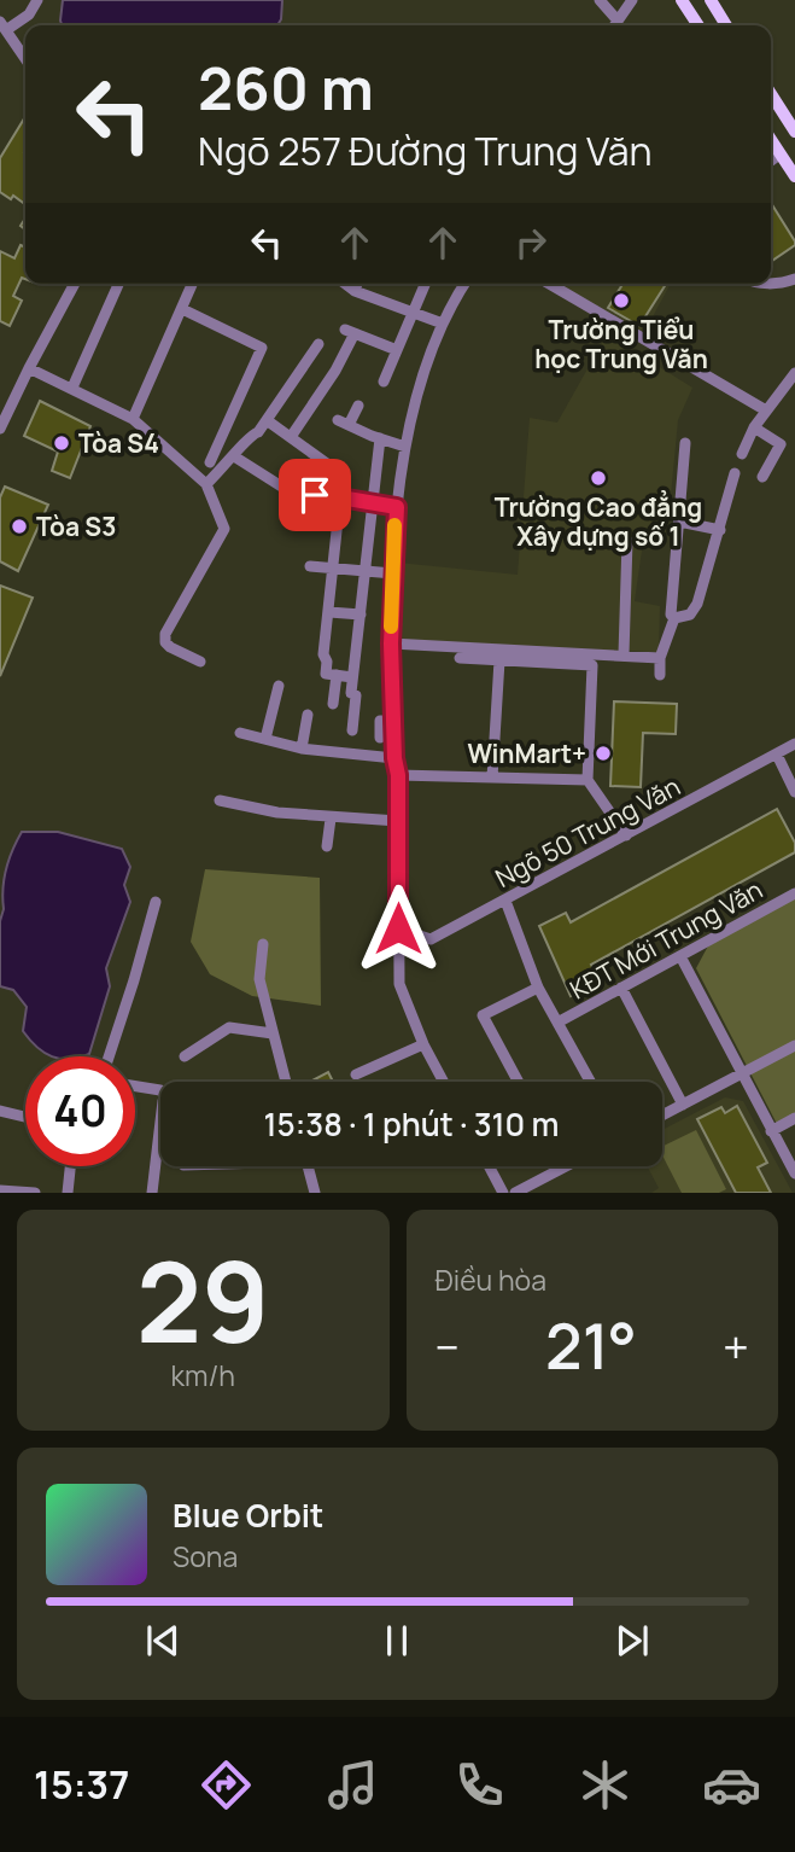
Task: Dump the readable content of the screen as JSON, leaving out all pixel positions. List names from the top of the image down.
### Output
{
  "streets": {
    "street": ["Ngõ 50 Trung Văn", "KĐT Mới Trung Văn"]
  },
  "places": [
    "Trường Tiểu học Trung Văn",
    "Tòa S4",
    "Trường Cao đẳng Xây dựng số 1",
    "Tòa S3",
    "WinMart+"
  ],
  "page": {
    "turn": ["260 m", "Ngõ 257 Đường Trung Văn"],
    "limit": "40",
    "trip": "15:38 · 1 phút · 310 m",
    "tile": [
      ["29", "km/h"],
      "Điều hòa"
    ],
    "heat": ["−", "21°", "+"],
    "song": ["Blue Orbit", "Sona"],
    "tabs": "15:37"
  }
}
